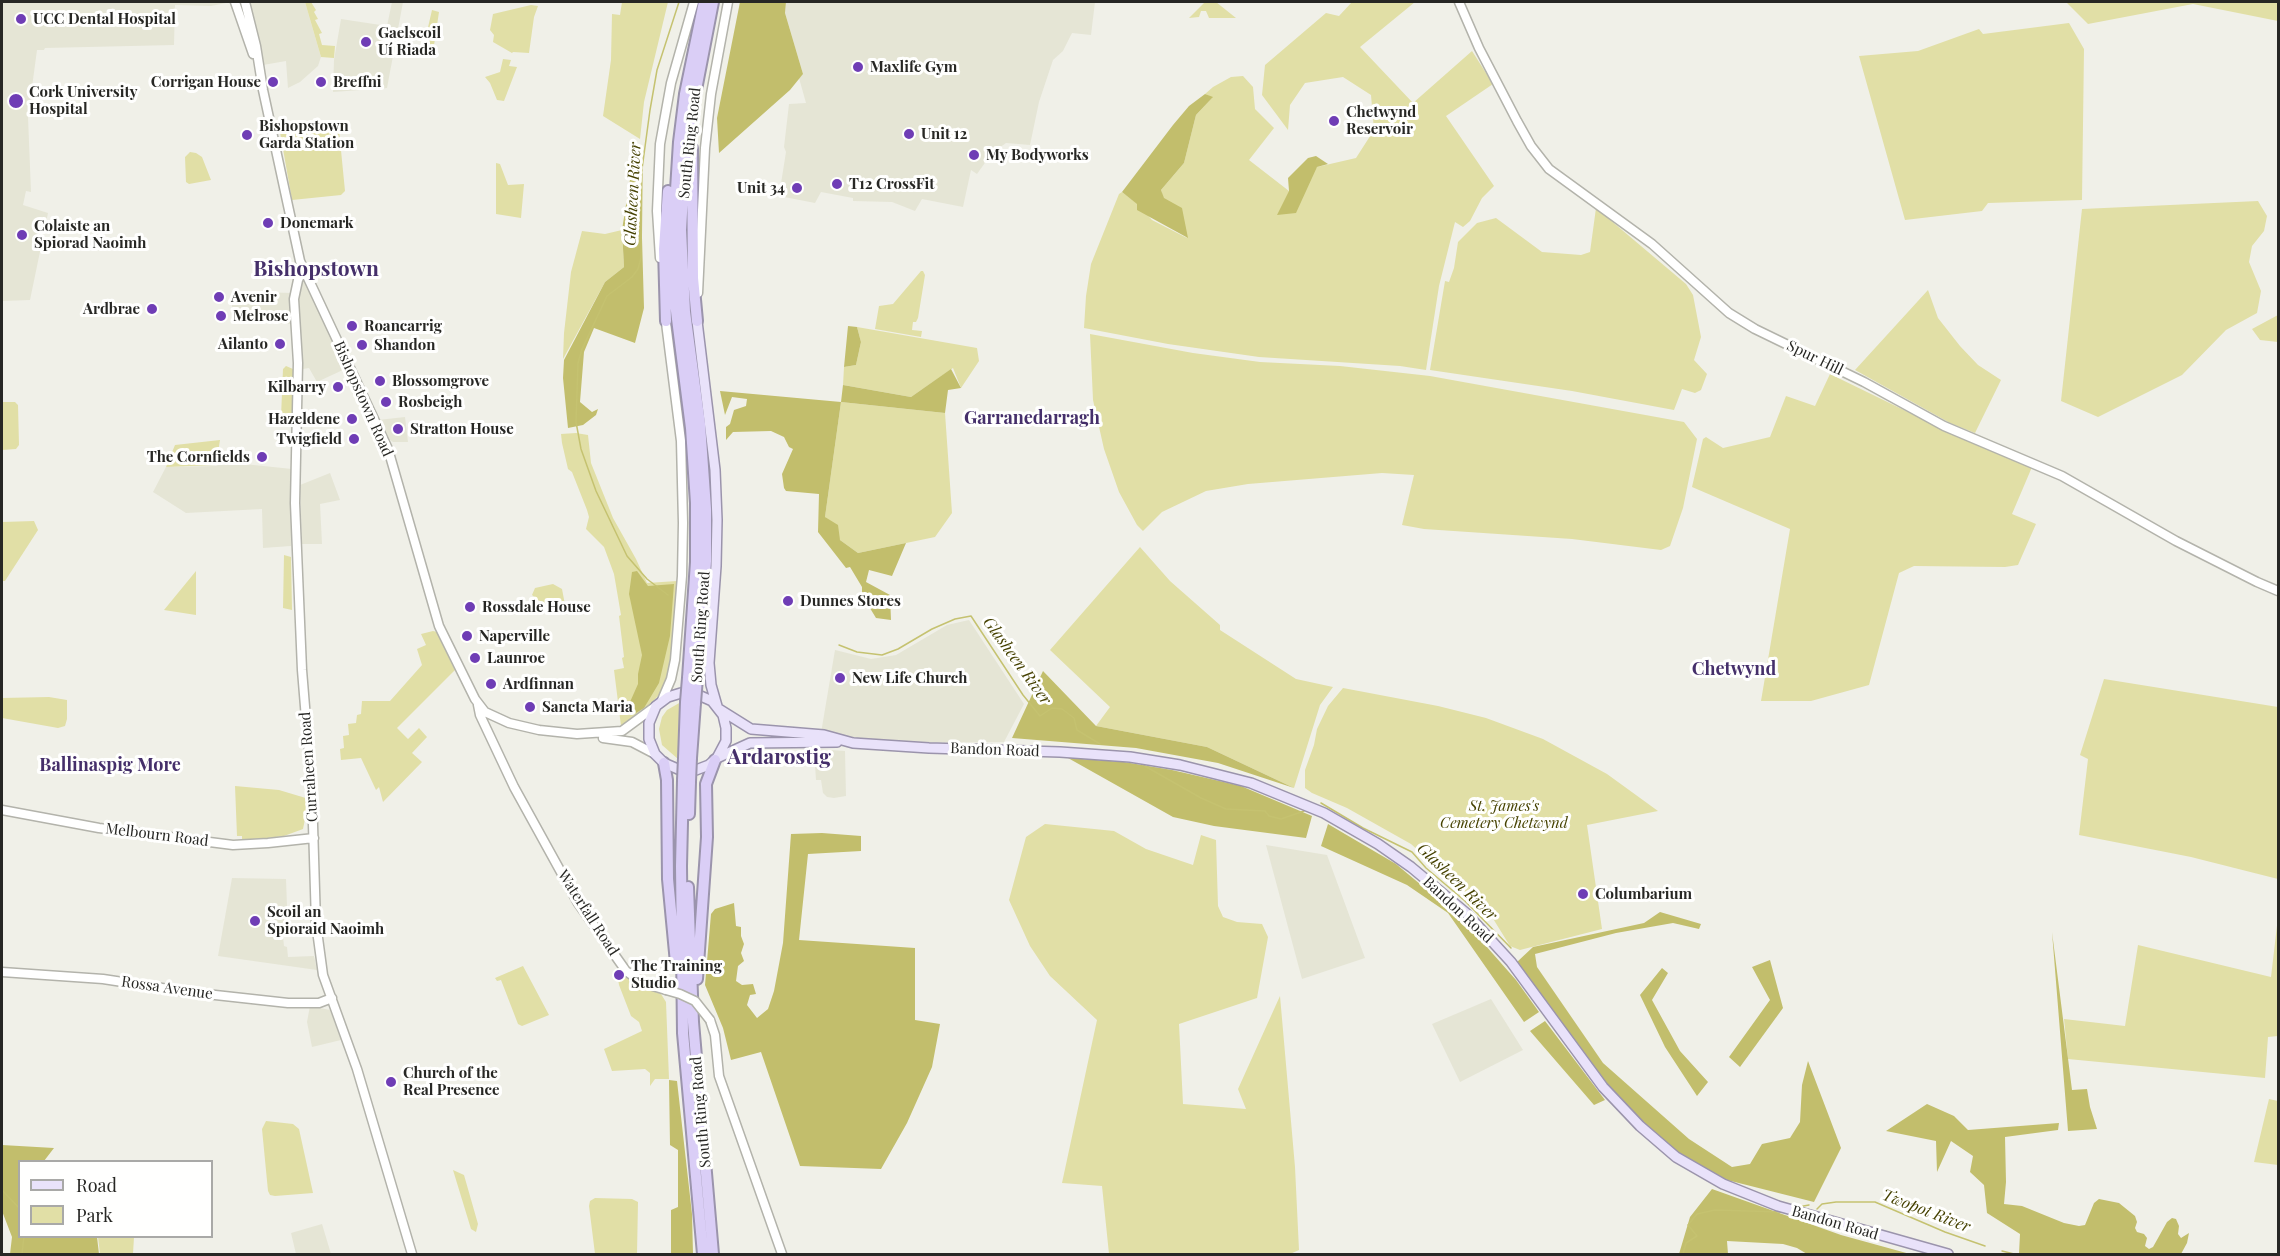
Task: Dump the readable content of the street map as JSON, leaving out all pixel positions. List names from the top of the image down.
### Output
{
  "streets": {
    "highway": ["South Ring Road"],
    "main road": ["Bandon Road"],
    "street": [
      "Spur Hill",
      "Bishopstown Road",
      "Curraheen Road",
      "Melbourn Road",
      "Waterfall Road",
      "Rossa Avenue"
    ]
  },
  "crossings": [
    ["Bishopstown Road", "Bandon Road"],
    ["Bishopstown Road", "Curraheen Road"],
    ["Bishopstown Road", "Waterfall Road"],
    ["Curraheen Road", "Melbourn Road"],
    ["Curraheen Road", "Rossa Avenue"]
  ],
  "districts": [
    "Bishopstown",
    "Garranedarragh",
    "Chetwynd",
    "Ardarostig",
    "Ballinaspig More"
  ],
  "water": ["Glasheen River", "Twopot River"],
  "parks": ["St. James's Cemetery Chetwynd"],
  "places": [
    "UCC Dental Hospital",
    "Gaelscoil Uí Riada",
    "Maxlife Gym",
    "Corrigan House",
    "Breffni",
    "Cork University Hospital",
    "Chetwynd Reservoir",
    "Unit 12",
    "Bishopstown Garda Station",
    "My Bodyworks",
    "T12 CrossFit",
    "Unit 34",
    "Donemark",
    "Colaiste an Spiorad Naoimh",
    "Avenir",
    "Ardbrae",
    "Melrose",
    "Roancarrig",
    "Ailanto",
    "Shandon",
    "Blossomgrove",
    "Kilbarry",
    "Rosbeigh",
    "Hazeldene",
    "Stratton House",
    "Twigfield",
    "The Cornfields",
    "Dunnes Stores",
    "Rossdale House",
    "Naperville",
    "Launroe",
    "New Life Church",
    "Ardfinnan",
    "Sancta Maria",
    "Columbarium",
    "Scoil an Spioraid Naoimh",
    "The Training Studio",
    "Church of the Real Presence"
  ],
  "legend": ["Road", "Park"]
}
